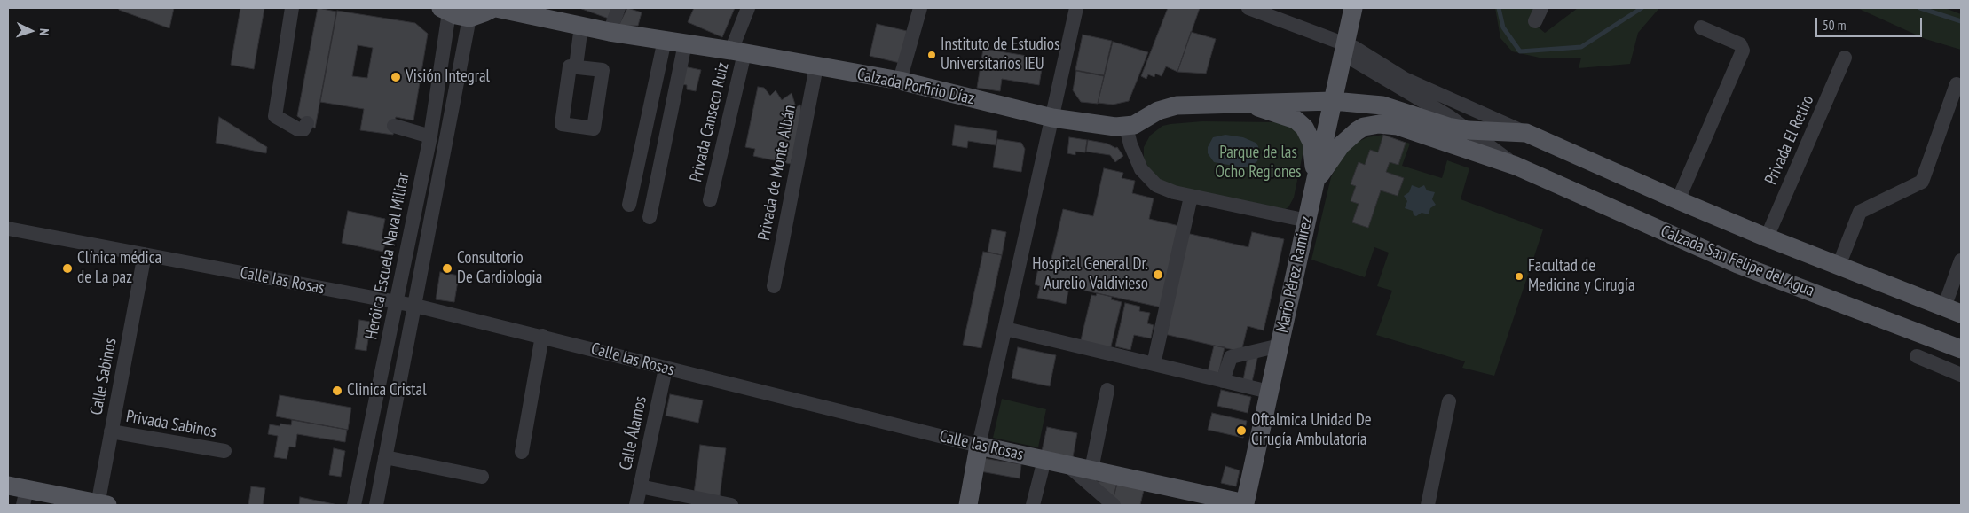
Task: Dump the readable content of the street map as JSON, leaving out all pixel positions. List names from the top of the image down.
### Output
{
  "streets": {
    "main road": [
      "Calzada Porfirio Díaz",
      "Calzada San Felipe del Agua",
      "Mario Pérez Ramirez",
      "Calle las Rosas"
    ],
    "street": [
      "Privada Canseco Ruiz",
      "Privada El Retiro",
      "Privada de Monte Albán",
      "Heróica Escuela Naval Militar",
      "Calle Sabinos",
      "Privada Sabinos",
      "Calle Álamos"
    ]
  },
  "crossings": [
    ["Calzada Porfirio Díaz", "Privada Canseco Ruiz"],
    ["Calzada Porfirio Díaz", "Privada de Monte Albán"],
    ["Calzada Porfirio Díaz", "Calzada San Felipe del Agua"],
    ["Calzada Porfirio Díaz", "Mario Pérez Ramirez"],
    ["Privada El Retiro", "Calzada San Felipe del Agua"],
    ["Heróica Escuela Naval Militar", "Calle las Rosas"],
    ["Calzada San Felipe del Agua", "Mario Pérez Ramirez"],
    ["Mario Pérez Ramirez", "Calle las Rosas"],
    ["Calle las Rosas", "Calle Sabinos"],
    ["Calle las Rosas", "Calle Álamos"],
    ["Calle Sabinos", "Privada Sabinos"]
  ],
  "parks": ["Parque de las Ocho Regiones"],
  "places": [
    "Instituto de Estudios Universitarios IEU",
    "Visión Integral",
    "Clínica médica de La paz",
    "Consultorio De Cardiologia",
    "Hospital General Dr. Aurelio Valdivieso",
    "Facultad de Medicina y Cirugía",
    "Clinica Cristal",
    "Oftalmica Unidad De Cirugía Ambulatoría"
  ],
  "scale_bar": "50 m",
  "north": "right"
}
